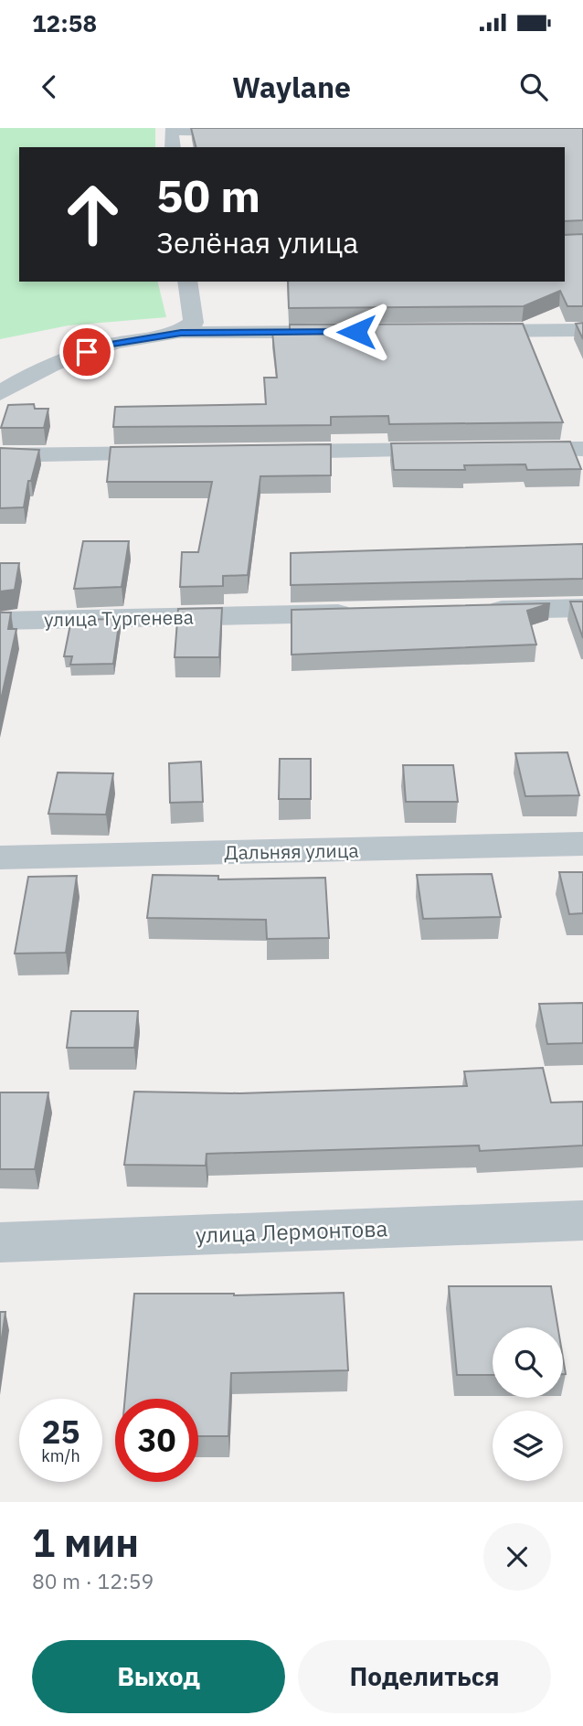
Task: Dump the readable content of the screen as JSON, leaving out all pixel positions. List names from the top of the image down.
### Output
{
  "streets": {
    "street": ["улица Тургенева", "Дальняя улица", "улица Лермонтова"]
  },
  "page": {
    "status": "12:58",
    "header": "Waylane",
    "turn": ["50 m", "Зелёная улица"],
    "speed": "25 km/h",
    "limit": "30",
    "heading": ["1 мин", "80 m · 12:59"],
    "buttons": ["Выход", "Поделиться"]
  }
}
